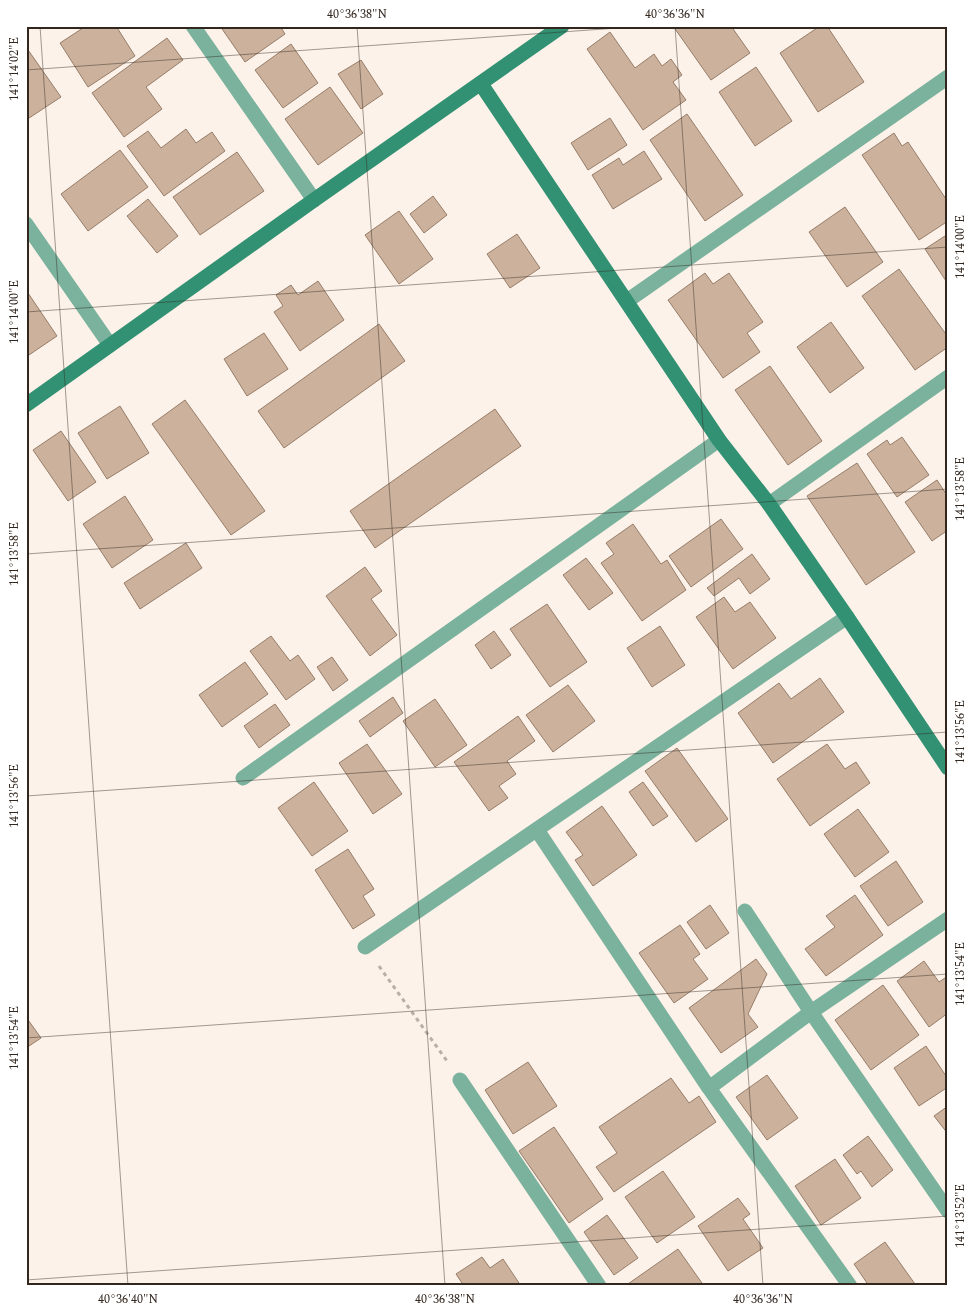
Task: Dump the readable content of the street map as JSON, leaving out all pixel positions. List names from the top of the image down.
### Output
{
  "coordinates": [
    "40°36'38\"N",
    "40°36'36\"N",
    "141°14'02\"E",
    "141°14'00\"E",
    "141°13'58\"E",
    "141°13'56\"E",
    "141°13'54\"E",
    "141°13'52\"E",
    "40°36'40\"N"
  ]
}
